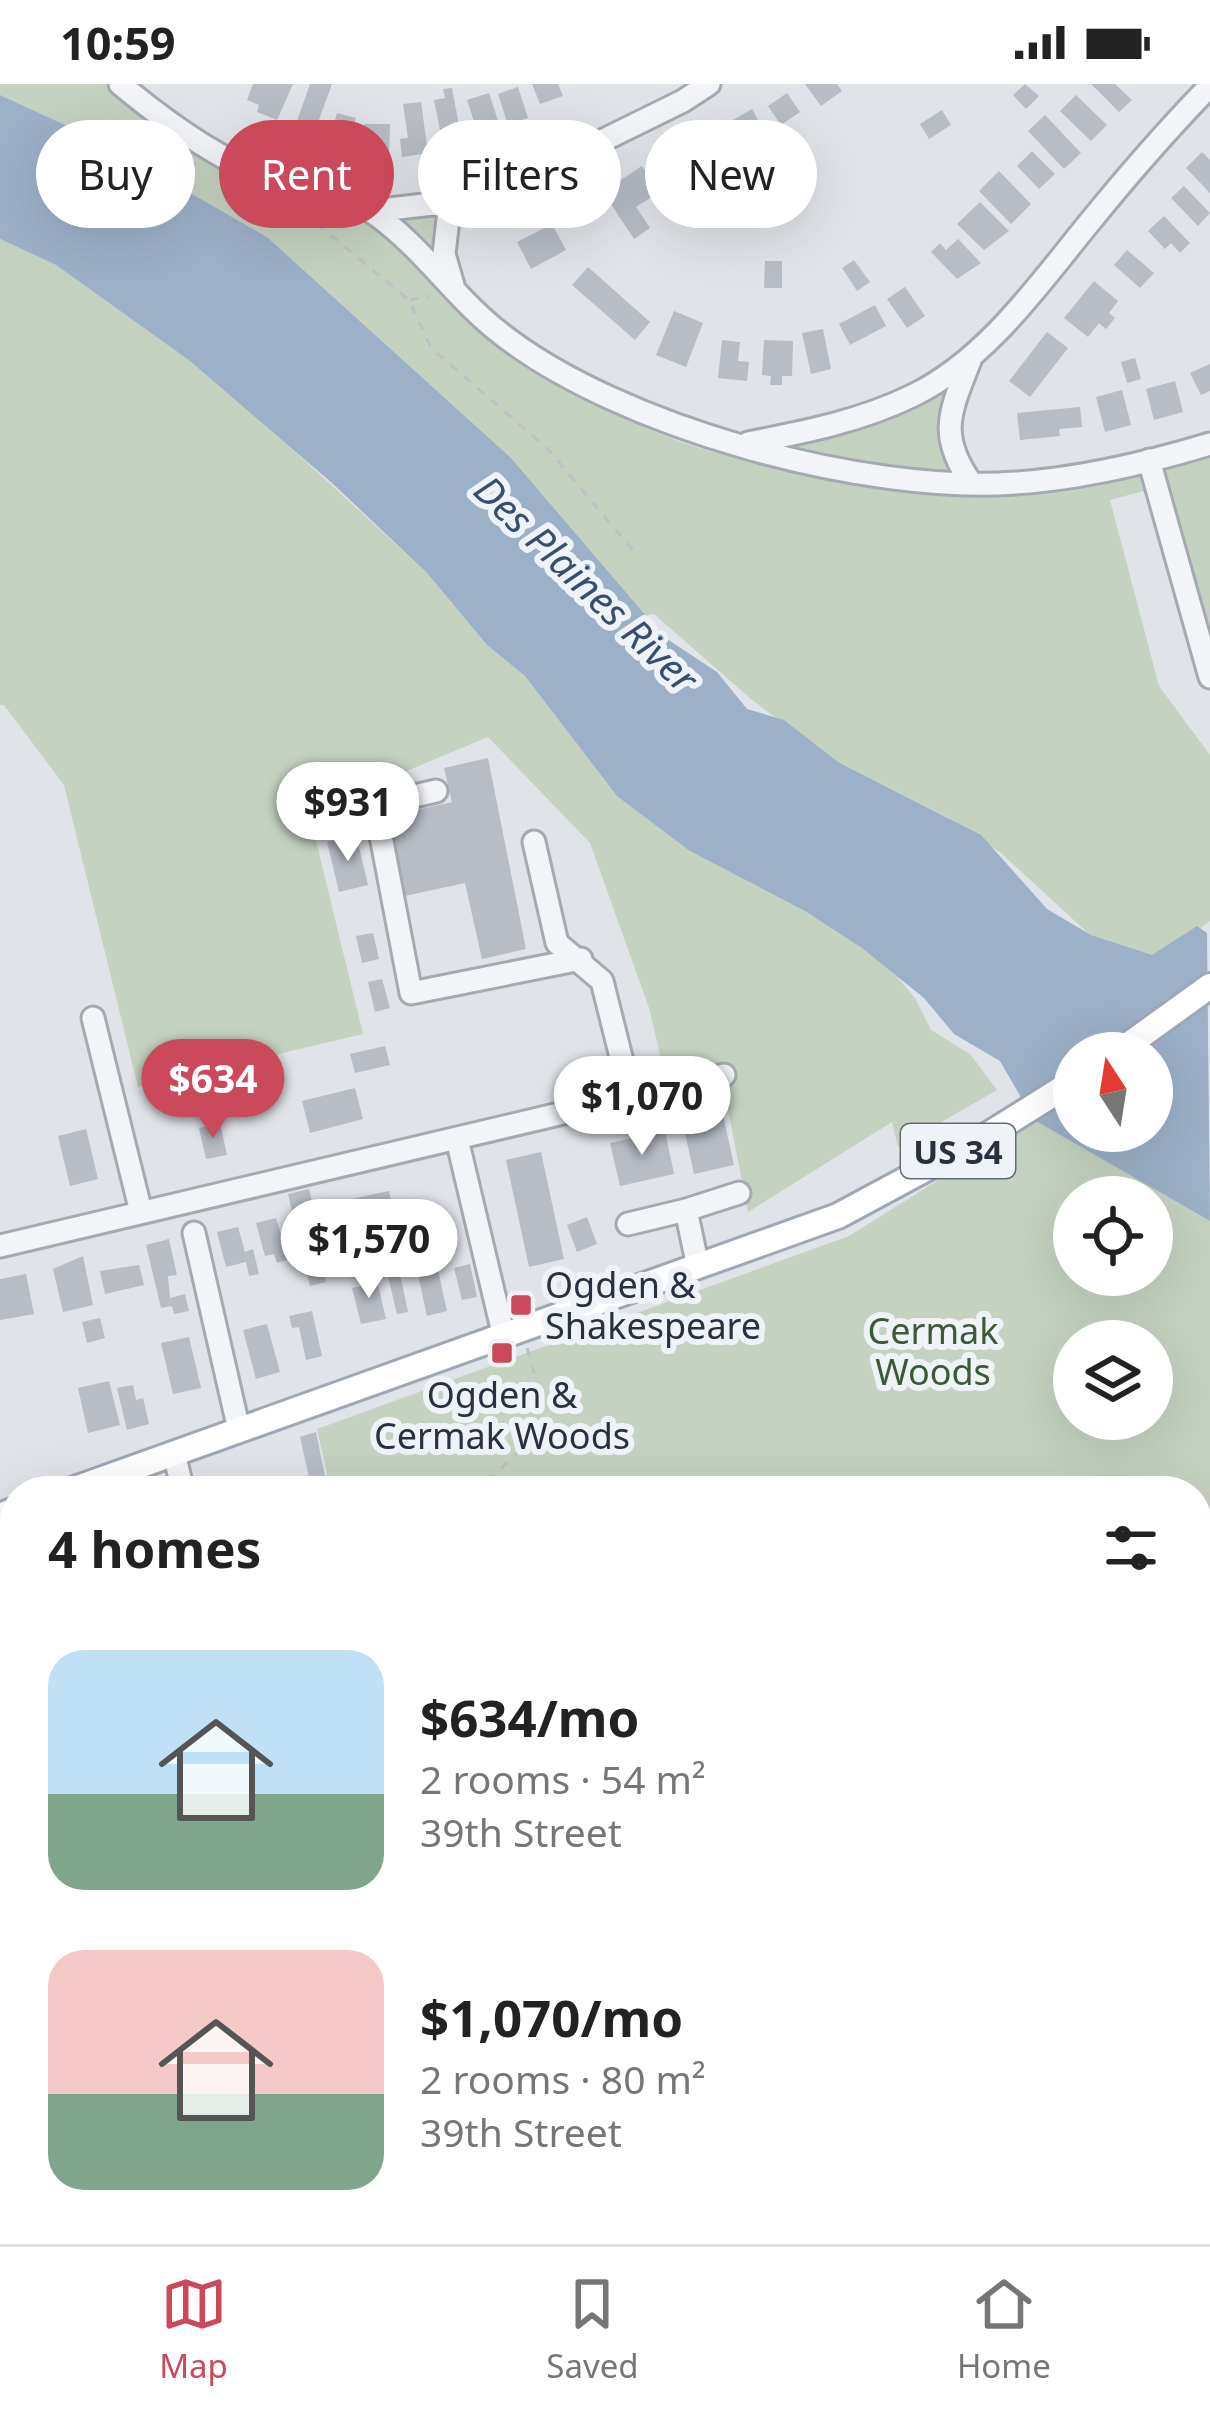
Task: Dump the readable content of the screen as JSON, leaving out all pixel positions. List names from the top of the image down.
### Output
{
  "streets": {
    "main road": ["US 34"]
  },
  "water": ["Des Plaines River"],
  "parks": ["Cermak Woods"],
  "places": {
    "transit": ["Ogden & Shakespeare", "Ogden & Cermak Woods"]
  },
  "north": "top",
  "page": {
    "status": "10:59",
    "chip": [
      "Buy",
      "Rent",
      "Filters",
      "New"
    ],
    "price": [
      "$931",
      "$634",
      "$1,070",
      "$1,570"
    ],
    "heading": "4 homes",
    "list": [
      {
        "name": "$634/mo",
        "note": "2 rooms · 54 m² · 39th Street"
      },
      {
        "name": "$1,070/mo",
        "note": "2 rooms · 80 m² · 39th Street"
      }
    ],
    "tabs": ["Map", "Saved", "Home"]
  }
}
